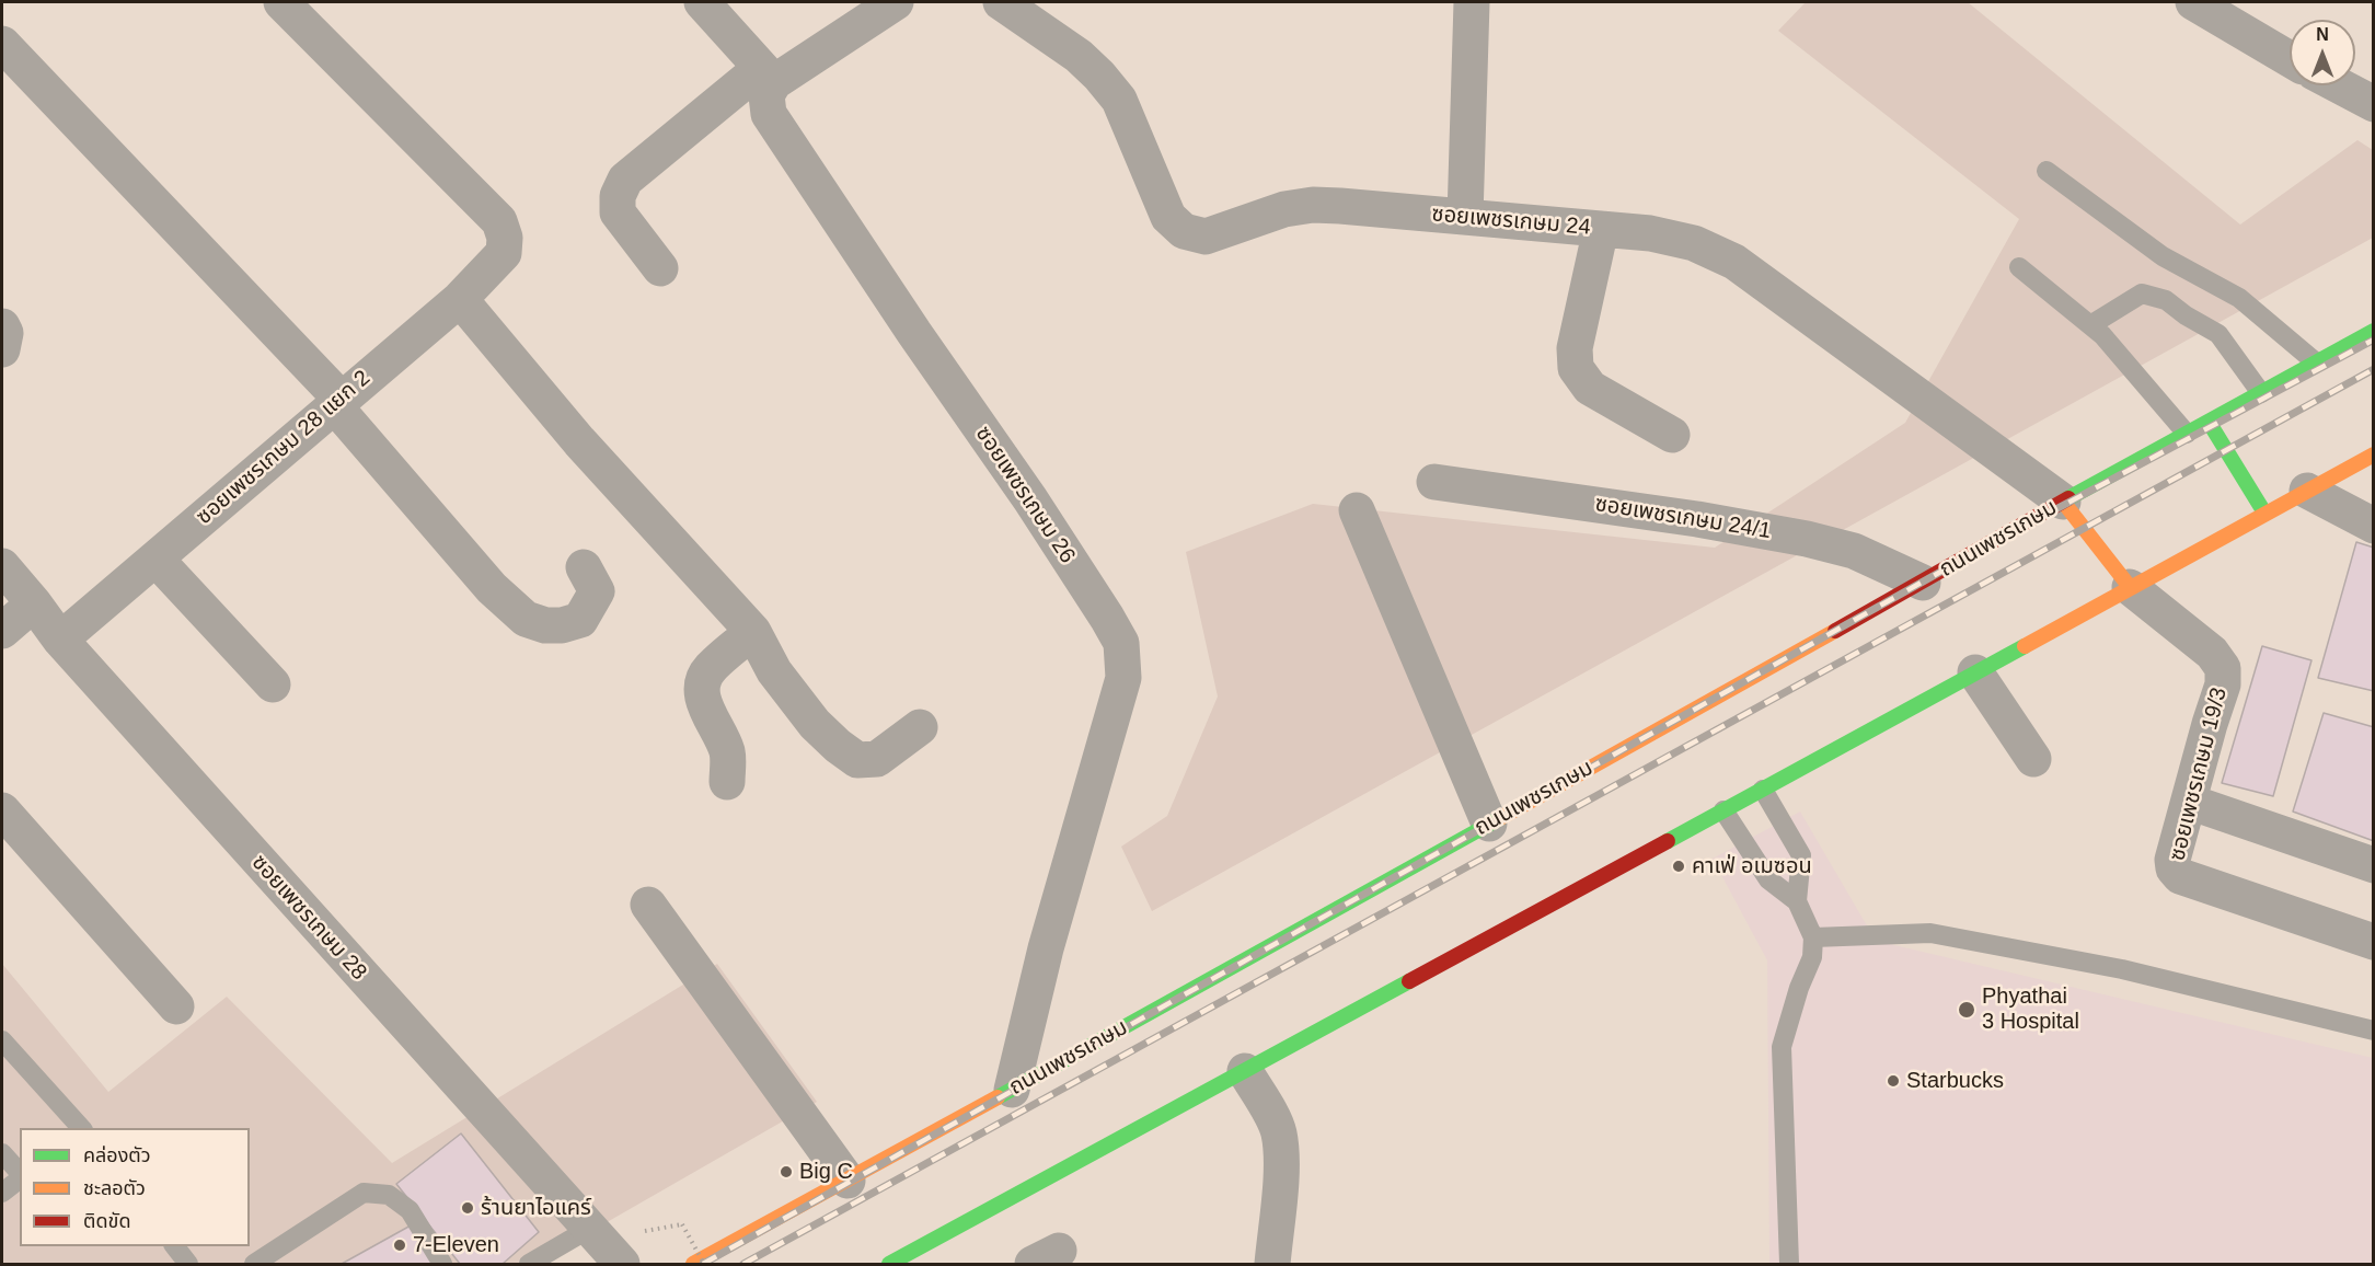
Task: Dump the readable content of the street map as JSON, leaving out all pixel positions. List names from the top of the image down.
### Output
{
  "streets": {
    "main road": ["ถนนเพชรเกษม"],
    "street": [
      "ซอยเพชรเกษม 24",
      "ซอยเพชรเกษม 28 แยก 2",
      "ซอยเพชรเกษม 26",
      "ซอยเพชรเกษม 24/1",
      "ซอยเพชรเกษม 19/3",
      "ซอยเพชรเกษม 28"
    ]
  },
  "crossings": [
    ["ซอยเพชรเกษม 24", "ถนนเพชรเกษม"],
    ["ซอยเพชรเกษม 28 แยก 2", "ซอยเพชรเกษม 28"],
    ["ซอยเพชรเกษม 26", "ถนนเพชรเกษม"],
    ["ซอยเพชรเกษม 24/1", "ถนนเพชรเกษม"]
  ],
  "places": [
    "คาเฟ่ อเมซอน",
    "Phyathai 3 Hospital",
    "Starbucks",
    "Big C",
    "ร้านยาไอแคร์",
    "7-Eleven"
  ],
  "legend": ["คล่องตัว", "ชะลอตัว", "ติดขัด"],
  "north": "top"
}
